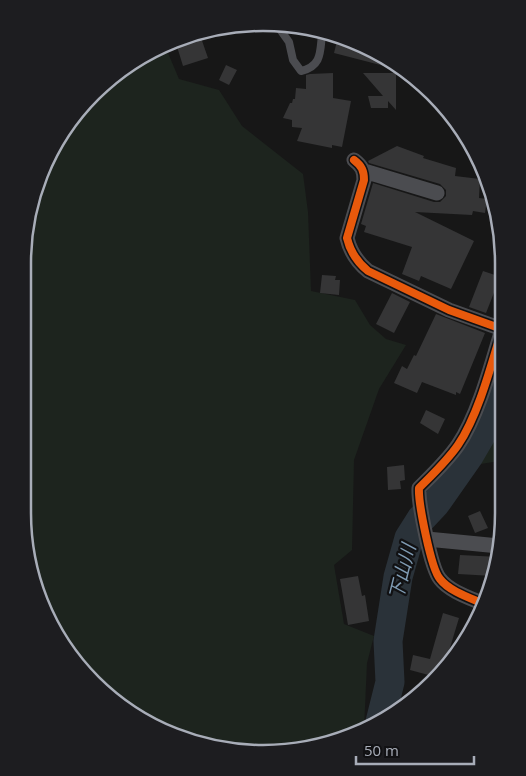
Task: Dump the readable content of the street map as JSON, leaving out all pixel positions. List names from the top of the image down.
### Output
{
  "water": ["下山川"],
  "scale_bar": "50 m"
}
